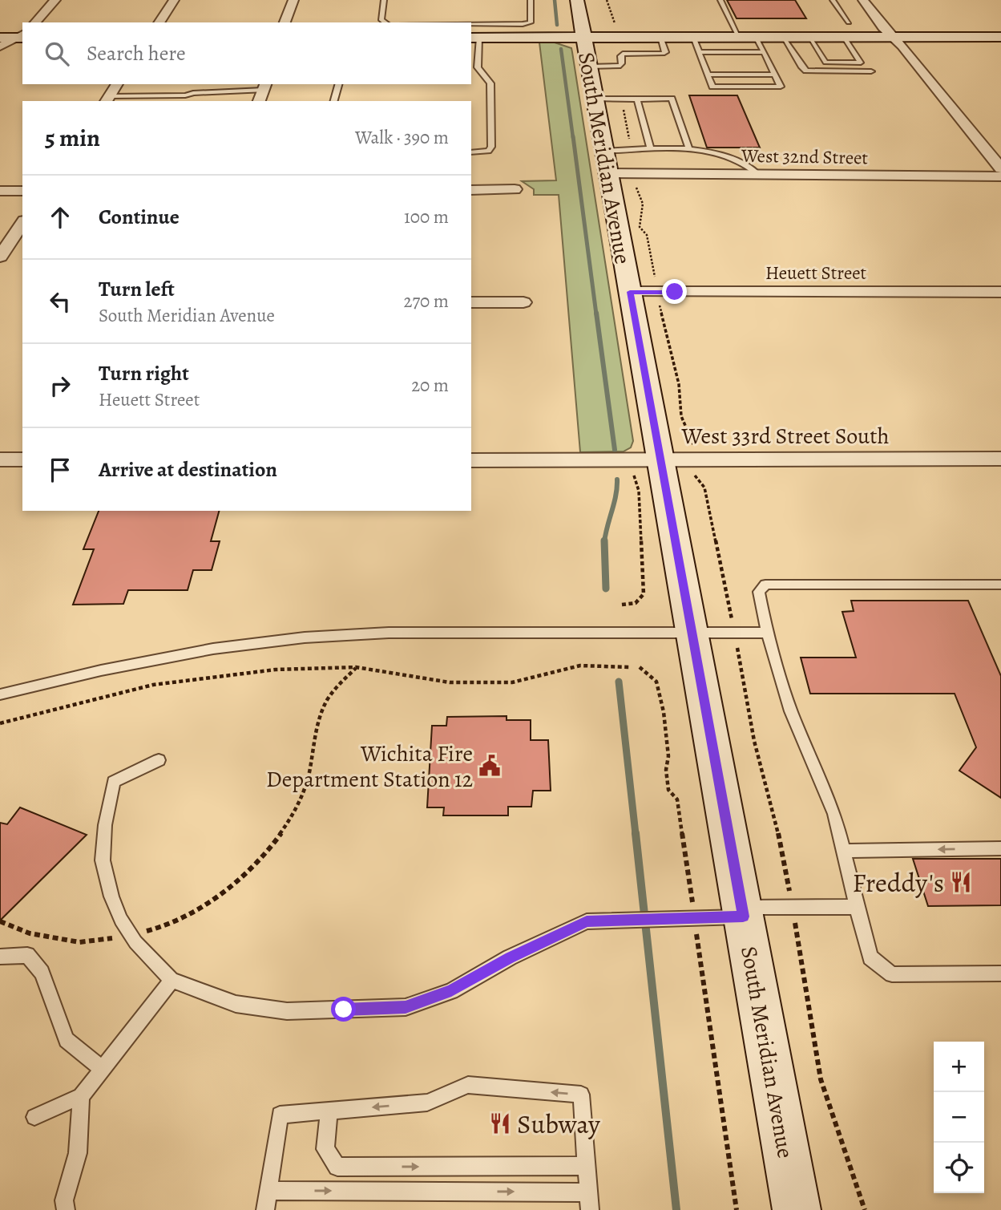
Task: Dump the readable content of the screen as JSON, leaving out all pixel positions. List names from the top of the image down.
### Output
{
  "streets": {
    "main road": ["South Meridian Avenue"],
    "street": ["West 32nd Street", "Heuett Street", "West 33rd Street South"]
  },
  "crossings": [
    ["West 32nd Street", "South Meridian Avenue"],
    ["South Meridian Avenue", "Heuett Street"],
    ["South Meridian Avenue", "West 33rd Street South"]
  ],
  "places": {
    "public building": ["Wichita Fire Department Station 12"],
    "restaurant": ["Freddy's", "Subway"]
  },
  "page": {
    "search": "Search here",
    "heading": ["5 min", "Walk · 390 m"],
    "list": [
      ["Continue", "100 m"],
      ["Turn left", "South Meridian Avenue", "270 m"],
      ["Turn right", "Heuett Street", "20 m"],
      "Arrive at destination"
    ],
    "map_buttons": ["+", "−"]
  }
}
